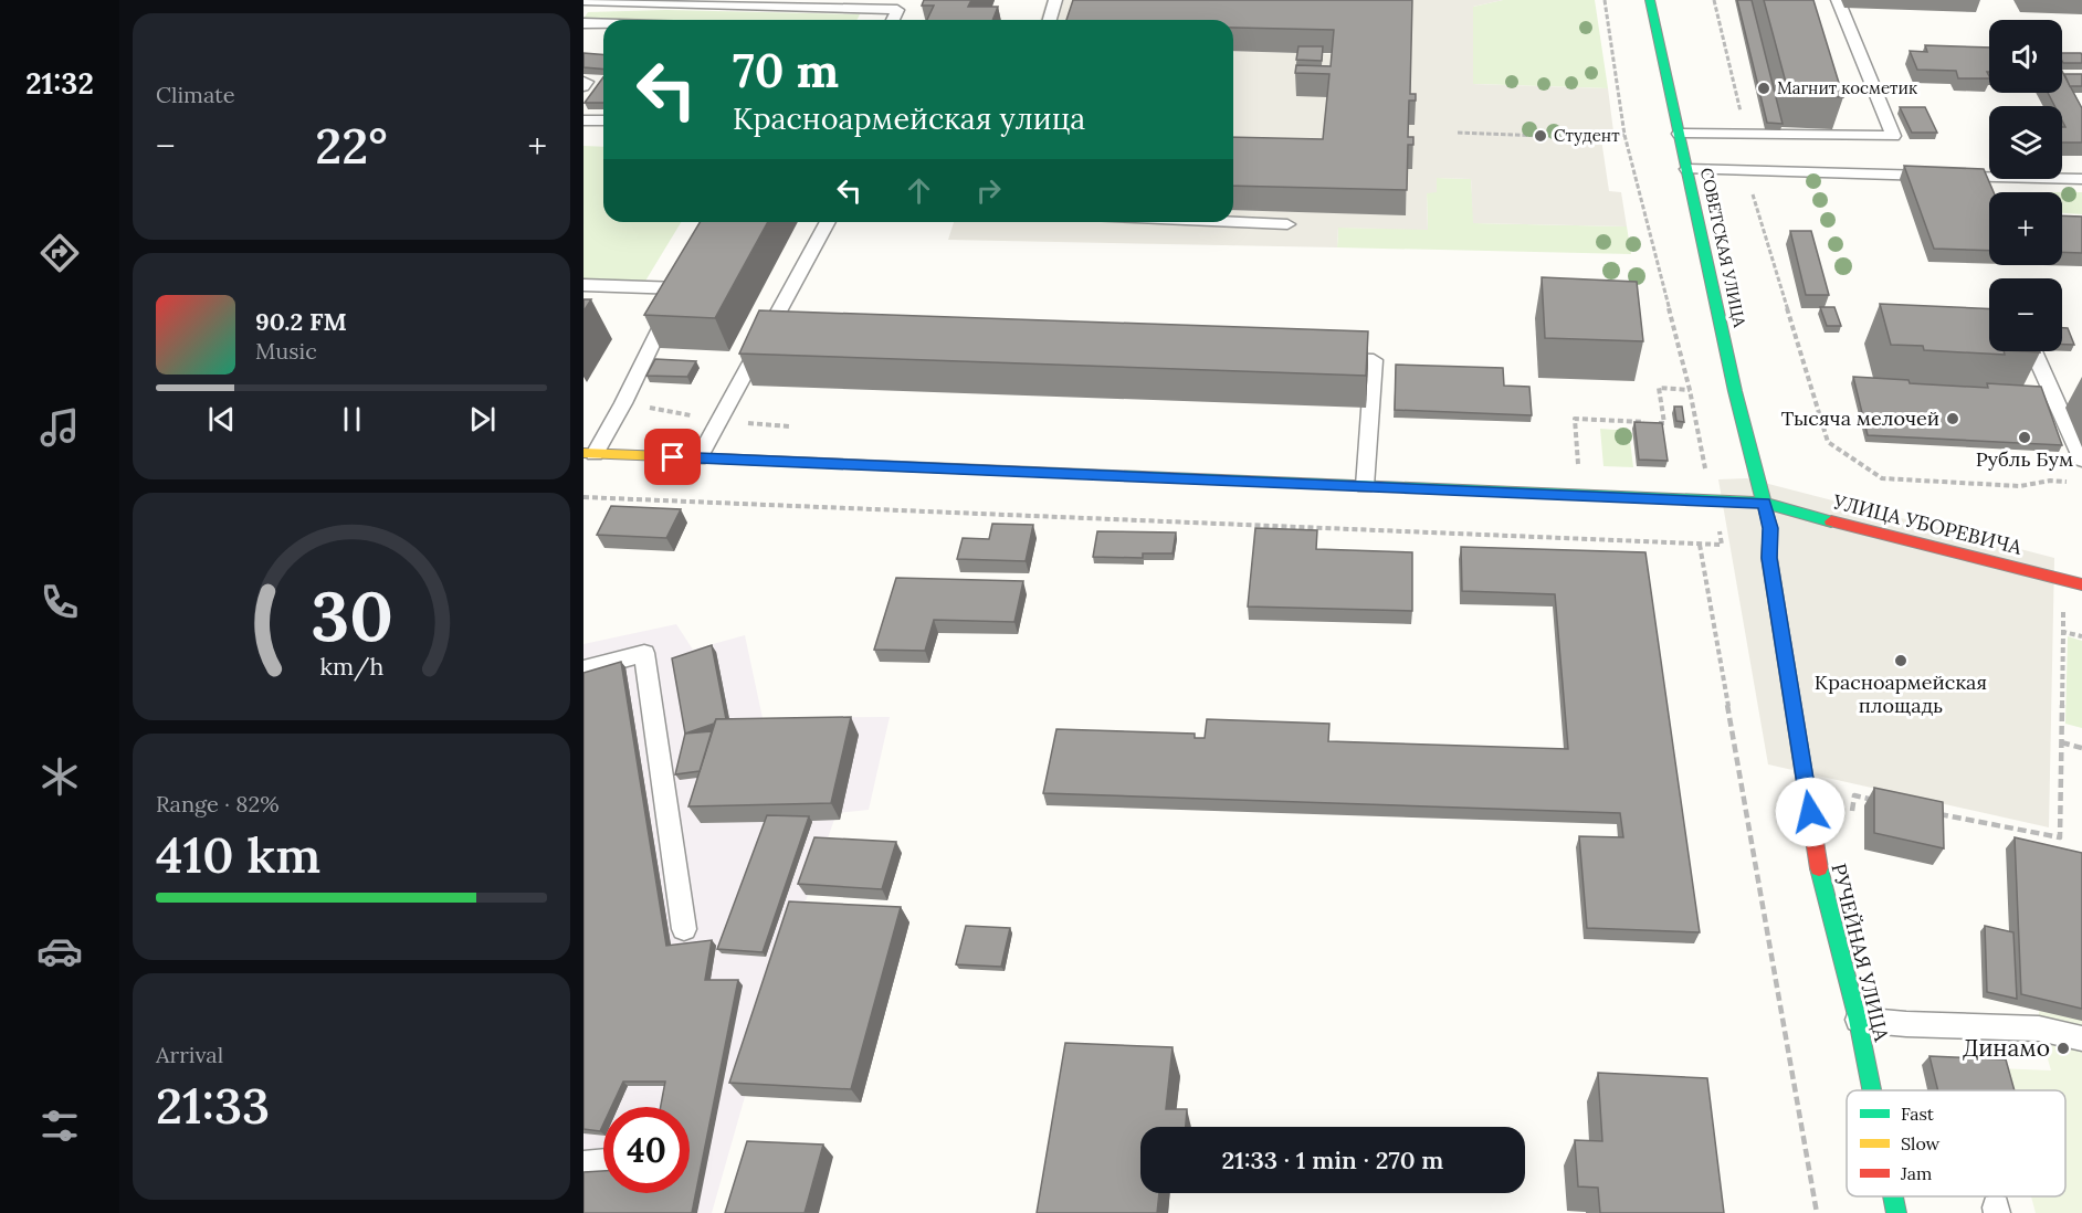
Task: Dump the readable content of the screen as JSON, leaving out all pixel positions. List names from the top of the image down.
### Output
{
  "streets": {
    "street": ["СОВЕТСКАЯ УЛИЦА", "УЛИЦА УБОРЕВИЧА", "РУЧЕЙНАЯ УЛИЦА"]
  },
  "crossings": [
    ["СОВЕТСКАЯ УЛИЦА", "УЛИЦА УБОРЕВИЧА"],
    ["СОВЕТСКАЯ УЛИЦА", "РУЧЕЙНАЯ УЛИЦА"],
    ["УЛИЦА УБОРЕВИЧА", "РУЧЕЙНАЯ УЛИЦА"]
  ],
  "places": [
    "Магнит косметик",
    "Студент",
    "Тысяча мелочей",
    "Рубль Бум",
    "Красноармейская площадь",
    "Динамо"
  ],
  "legend": ["Fast", "Slow", "Jam"],
  "page": {
    "tabs": "21:32",
    "tile": [
      "Climate",
      ["Range · 82%", "410 km"],
      ["Arrival", "21:33"]
    ],
    "map_buttons": ["+", "−"],
    "turn": ["70 m", "Красноармейская улица"],
    "heat": ["−", "22°", "+"],
    "song": ["90.2 FM", "Music"],
    "limit": "40",
    "trip": "21:33 · 1 min · 270 m",
    "gauge": ["30", "km/h"]
  }
}
